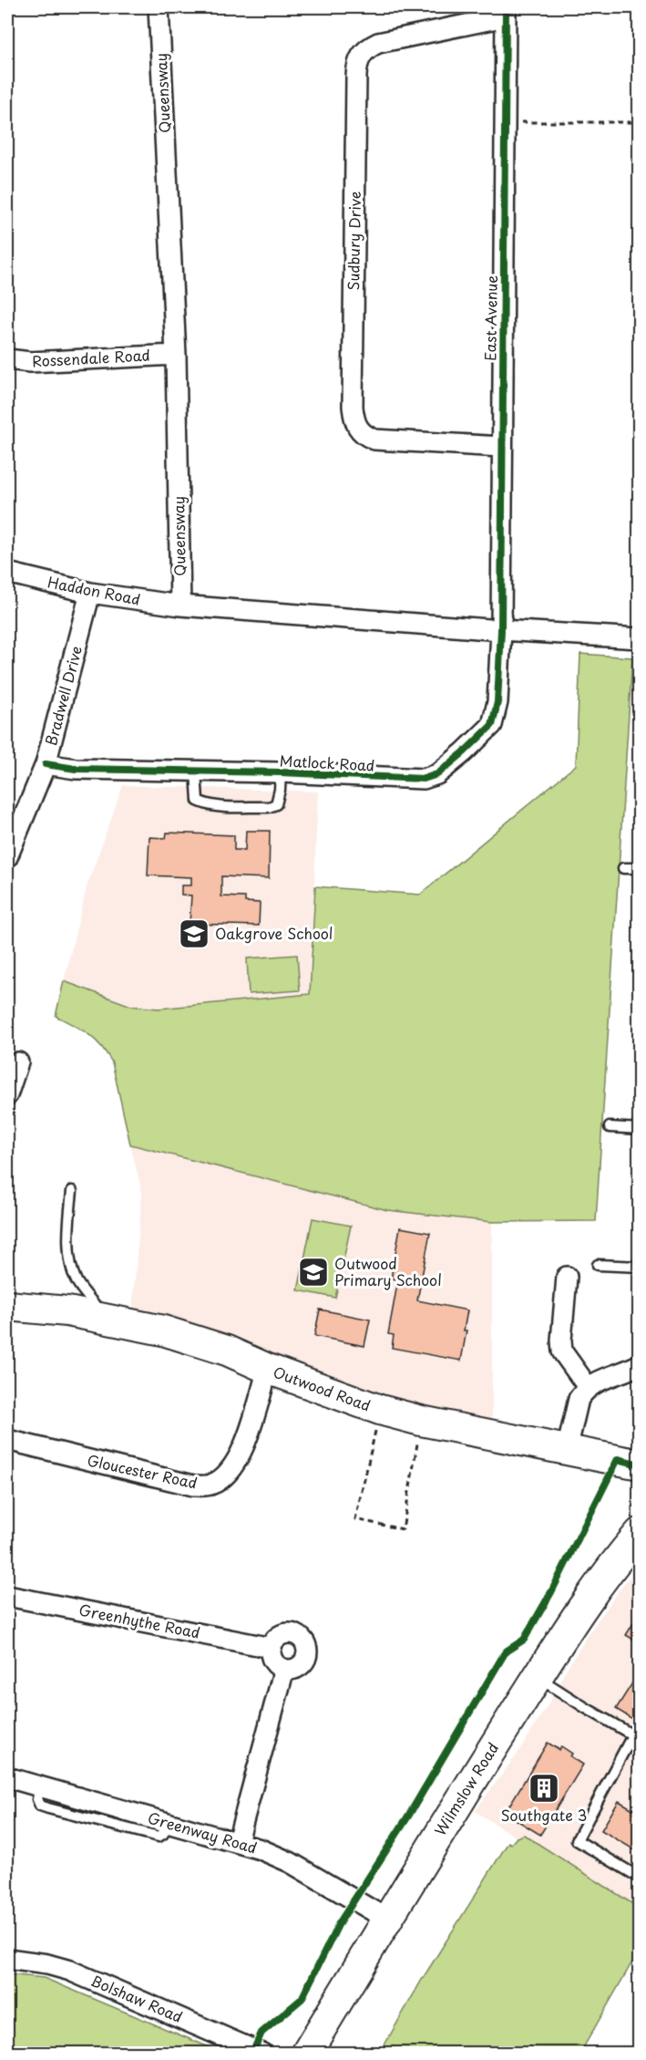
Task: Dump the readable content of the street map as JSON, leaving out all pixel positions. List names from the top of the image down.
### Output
{
  "streets": {
    "street": [
      "Queensway",
      "Sudbury Drive",
      "East Avenue",
      "Rossendale Road",
      "Haddon Road",
      "Bradwell Drive",
      "Matlock Road",
      "Outwood Road",
      "Gloucester Road",
      "Greenhythe Road",
      "Wilmslow Road",
      "Greenway Road",
      "Bolshaw Road"
    ]
  },
  "crossings": [
    ["Queensway", "Rossendale Road"],
    ["Queensway", "Haddon Road"],
    ["Sudbury Drive", "East Avenue"],
    ["East Avenue", "Matlock Road"],
    ["Haddon Road", "Bradwell Drive"],
    ["Bradwell Drive", "Matlock Road"],
    ["Outwood Road", "Gloucester Road"],
    ["Wilmslow Road", "Greenway Road"]
  ],
  "places": {
    "school or university": ["Oakgrove School", "Outwood Primary School"],
    "building": ["Southgate 3"]
  }
}
